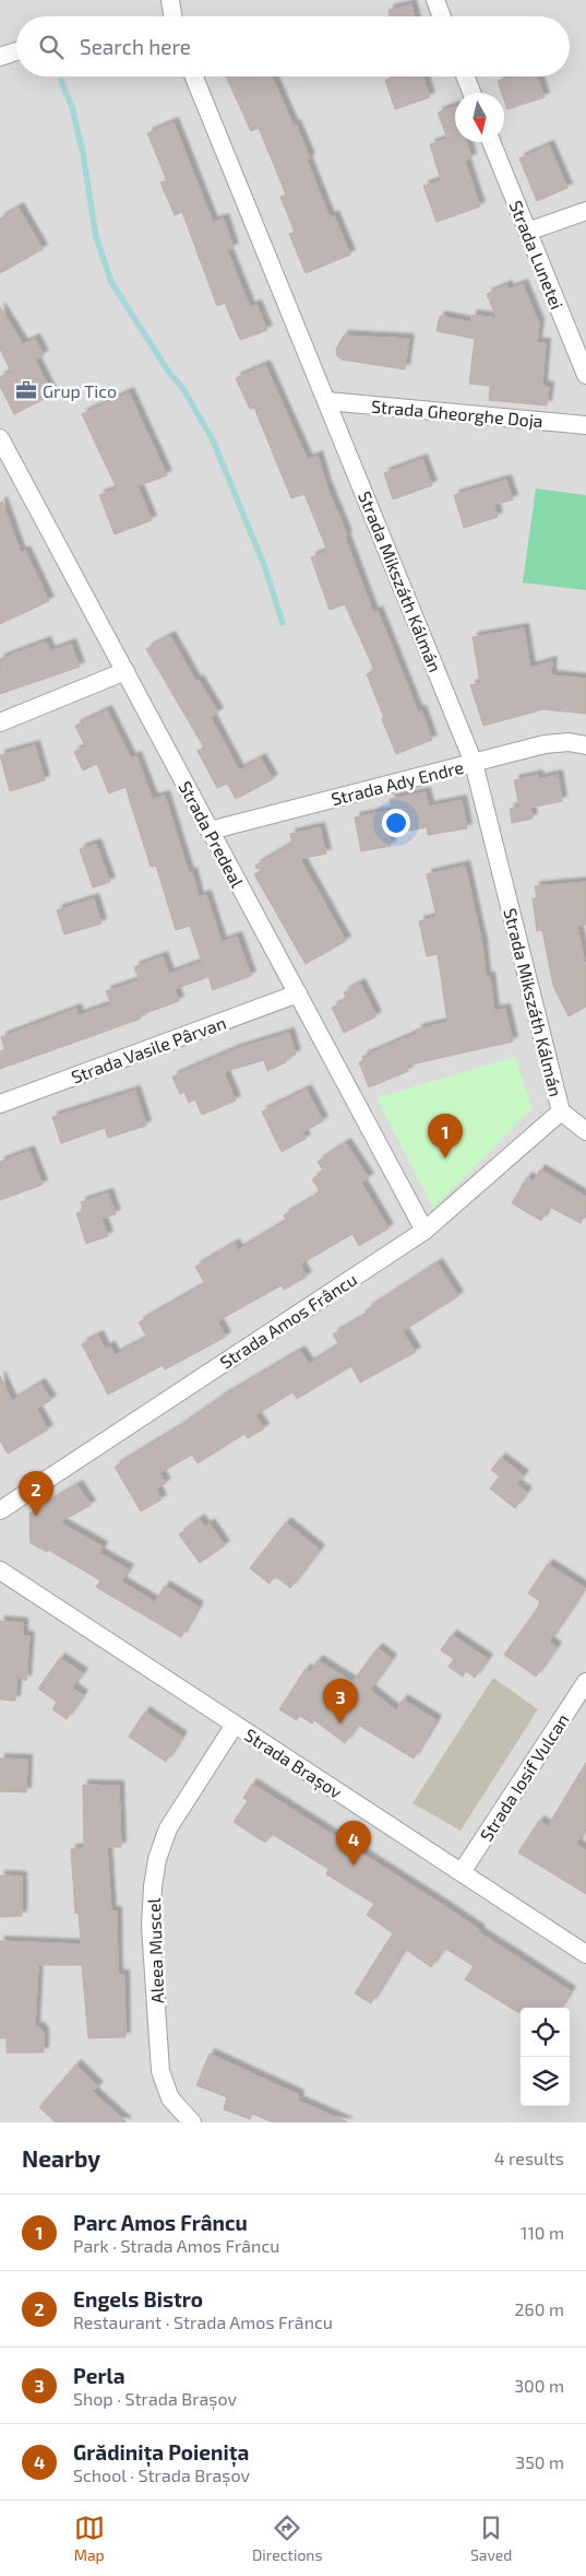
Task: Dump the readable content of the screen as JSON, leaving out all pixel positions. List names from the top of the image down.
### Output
{
  "streets": {
    "street": [
      "Strada Lunetei",
      "Strada Gheorghe Doja",
      "Strada Mikszáth Kálmán",
      "Strada Ady Endre",
      "Strada Predeal",
      "Strada Vasile Pârvan",
      "Strada Amos Frâncu",
      "Strada Brașov",
      "Strada Iosif Vulcan",
      "Aleea Muscel"
    ]
  },
  "crossings": [
    ["Strada Gheorghe Doja", "Strada Mikszáth Kálmán"],
    ["Strada Mikszáth Kálmán", "Strada Ady Endre"],
    ["Strada Mikszáth Kálmán", "Strada Amos Frâncu"],
    ["Strada Ady Endre", "Strada Predeal"],
    ["Strada Predeal", "Strada Vasile Pârvan"],
    ["Strada Predeal", "Strada Amos Frâncu"],
    ["Strada Brașov", "Strada Iosif Vulcan"],
    ["Strada Brașov", "Aleea Muscel"]
  ],
  "places": {
    "office": ["Grup Tico"]
  },
  "north": "bottom",
  "page": {
    "search": "Search here",
    "pins": [
      "1",
      "2",
      "3",
      "4"
    ],
    "heading": ["Nearby", "4 results"],
    "list": [
      {
        "mark": "1",
        "name": "Parc Amos Frâncu",
        "note": "Park · Strada Amos Frâncu",
        "value": "110 m"
      },
      {
        "mark": "2",
        "name": "Engels Bistro",
        "note": "Restaurant · Strada Amos Frâncu",
        "value": "260 m"
      },
      {
        "mark": "3",
        "name": "Perla",
        "note": "Shop · Strada Brașov",
        "value": "300 m"
      },
      {
        "mark": "4",
        "name": "Grădinița Poienița",
        "note": "School · Strada Brașov",
        "value": "350 m"
      }
    ],
    "nav": ["Map", "Directions", "Saved"]
  }
}
